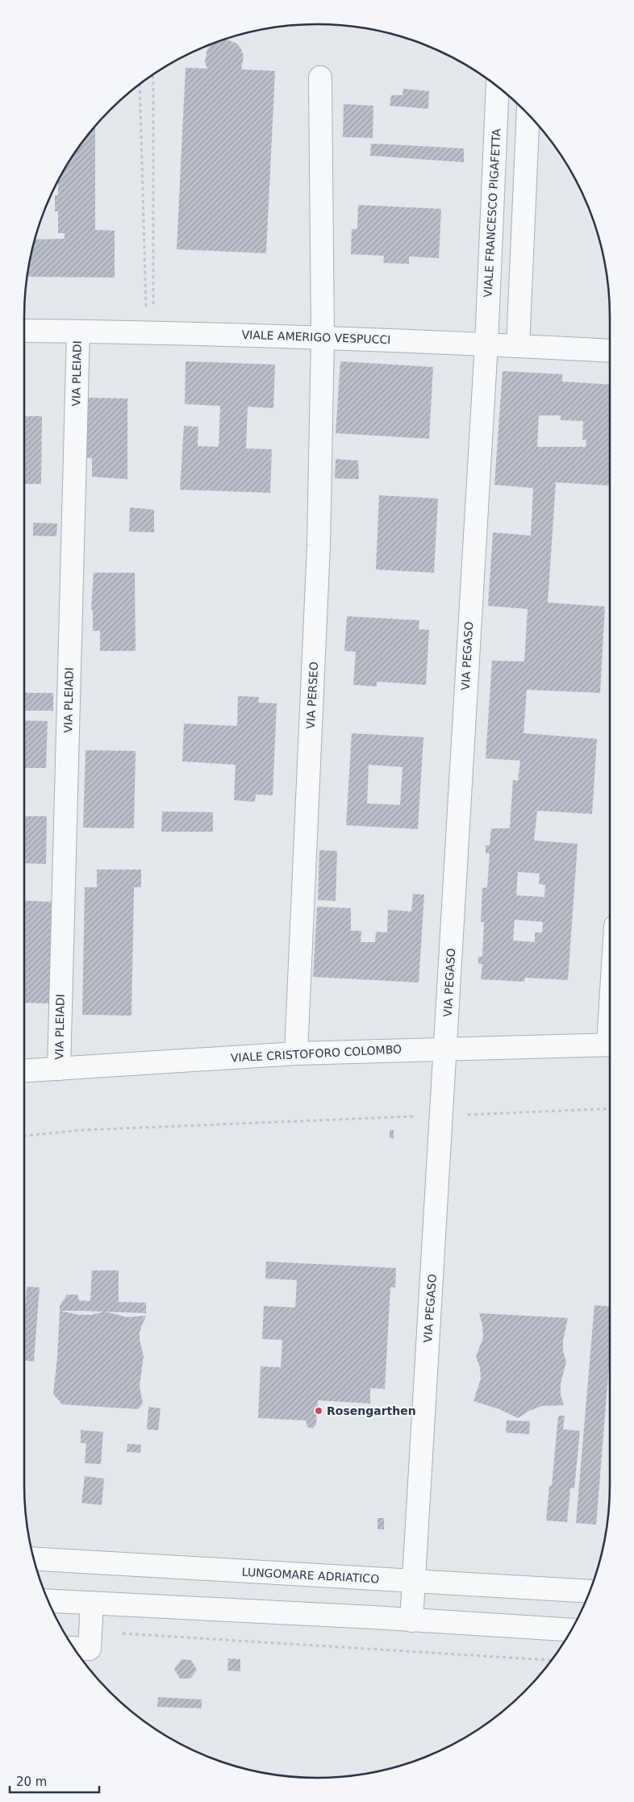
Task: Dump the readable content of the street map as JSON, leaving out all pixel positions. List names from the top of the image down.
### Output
{
  "streets": {
    "street": [
      "VIALE FRANCESCO PIGAFETTA",
      "VIALE AMERIGO VESPUCCI",
      "VIA PLEIADI",
      "VIA PEGASO",
      "VIA PERSEO",
      "VIALE CRISTOFORO COLOMBO",
      "LUNGOMARE ADRIATICO"
    ]
  },
  "crossings": [
    ["VIALE FRANCESCO PIGAFETTA", "VIALE AMERIGO VESPUCCI"],
    ["VIALE FRANCESCO PIGAFETTA", "VIA PEGASO"],
    ["VIALE AMERIGO VESPUCCI", "VIA PLEIADI"],
    ["VIALE AMERIGO VESPUCCI", "VIA PEGASO"],
    ["VIALE AMERIGO VESPUCCI", "VIA PERSEO"],
    ["VIA PLEIADI", "VIALE CRISTOFORO COLOMBO"],
    ["VIA PEGASO", "VIALE CRISTOFORO COLOMBO"],
    ["VIA PEGASO", "LUNGOMARE ADRIATICO"],
    ["VIA PERSEO", "VIALE CRISTOFORO COLOMBO"]
  ],
  "places": ["Rosengarthen"],
  "scale_bar": "20 m"
}
